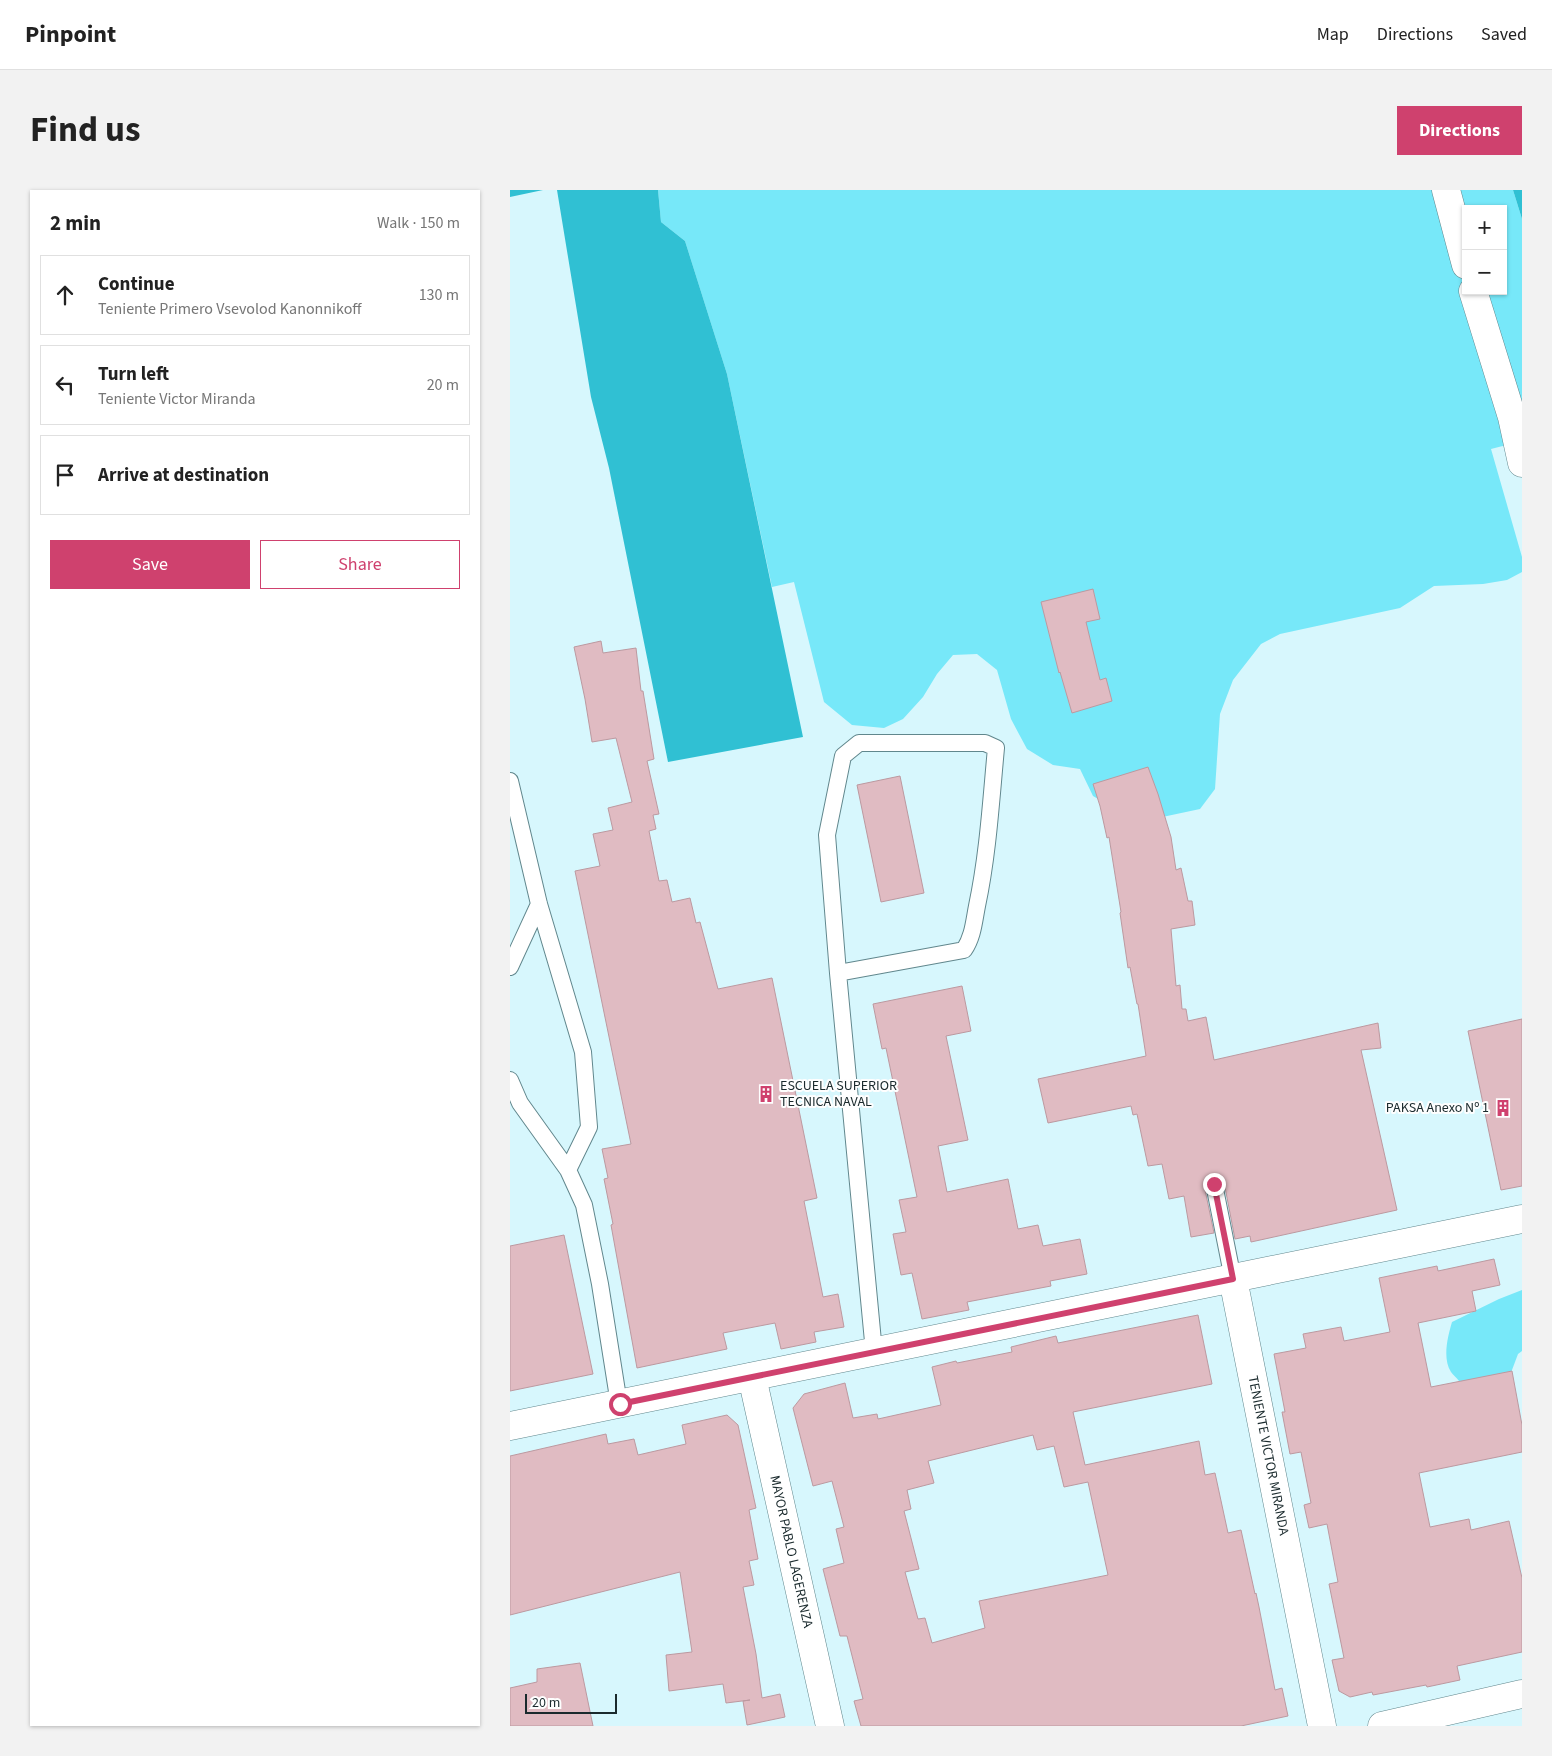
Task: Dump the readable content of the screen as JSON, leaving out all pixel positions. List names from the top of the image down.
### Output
{
  "streets": {
    "street": ["TENIENTE VICTOR MIRANDA", "MAYOR PABLO LAGERENZA"]
  },
  "places": {
    "building": ["ESCUELA SUPERIOR TECNICA NAVAL", "PAKSA Anexo Nº 1"]
  },
  "scale_bar": "20 m",
  "page": {
    "header": "Pinpoint",
    "nav": ["Map", "Directions", "Saved"],
    "title": "Find us",
    "buttons": [
      "Directions",
      ["Save", "Share"]
    ],
    "heading": ["2 min", "Walk · 150 m"],
    "map_buttons": ["+", "−"],
    "list": [
      ["Continue", "Teniente Primero Vsevolod Kanonnikoff", "130 m"],
      ["Turn left", "Teniente Victor Miranda", "20 m"],
      "Arrive at destination"
    ],
    "scale": "20 m"
  }
}
